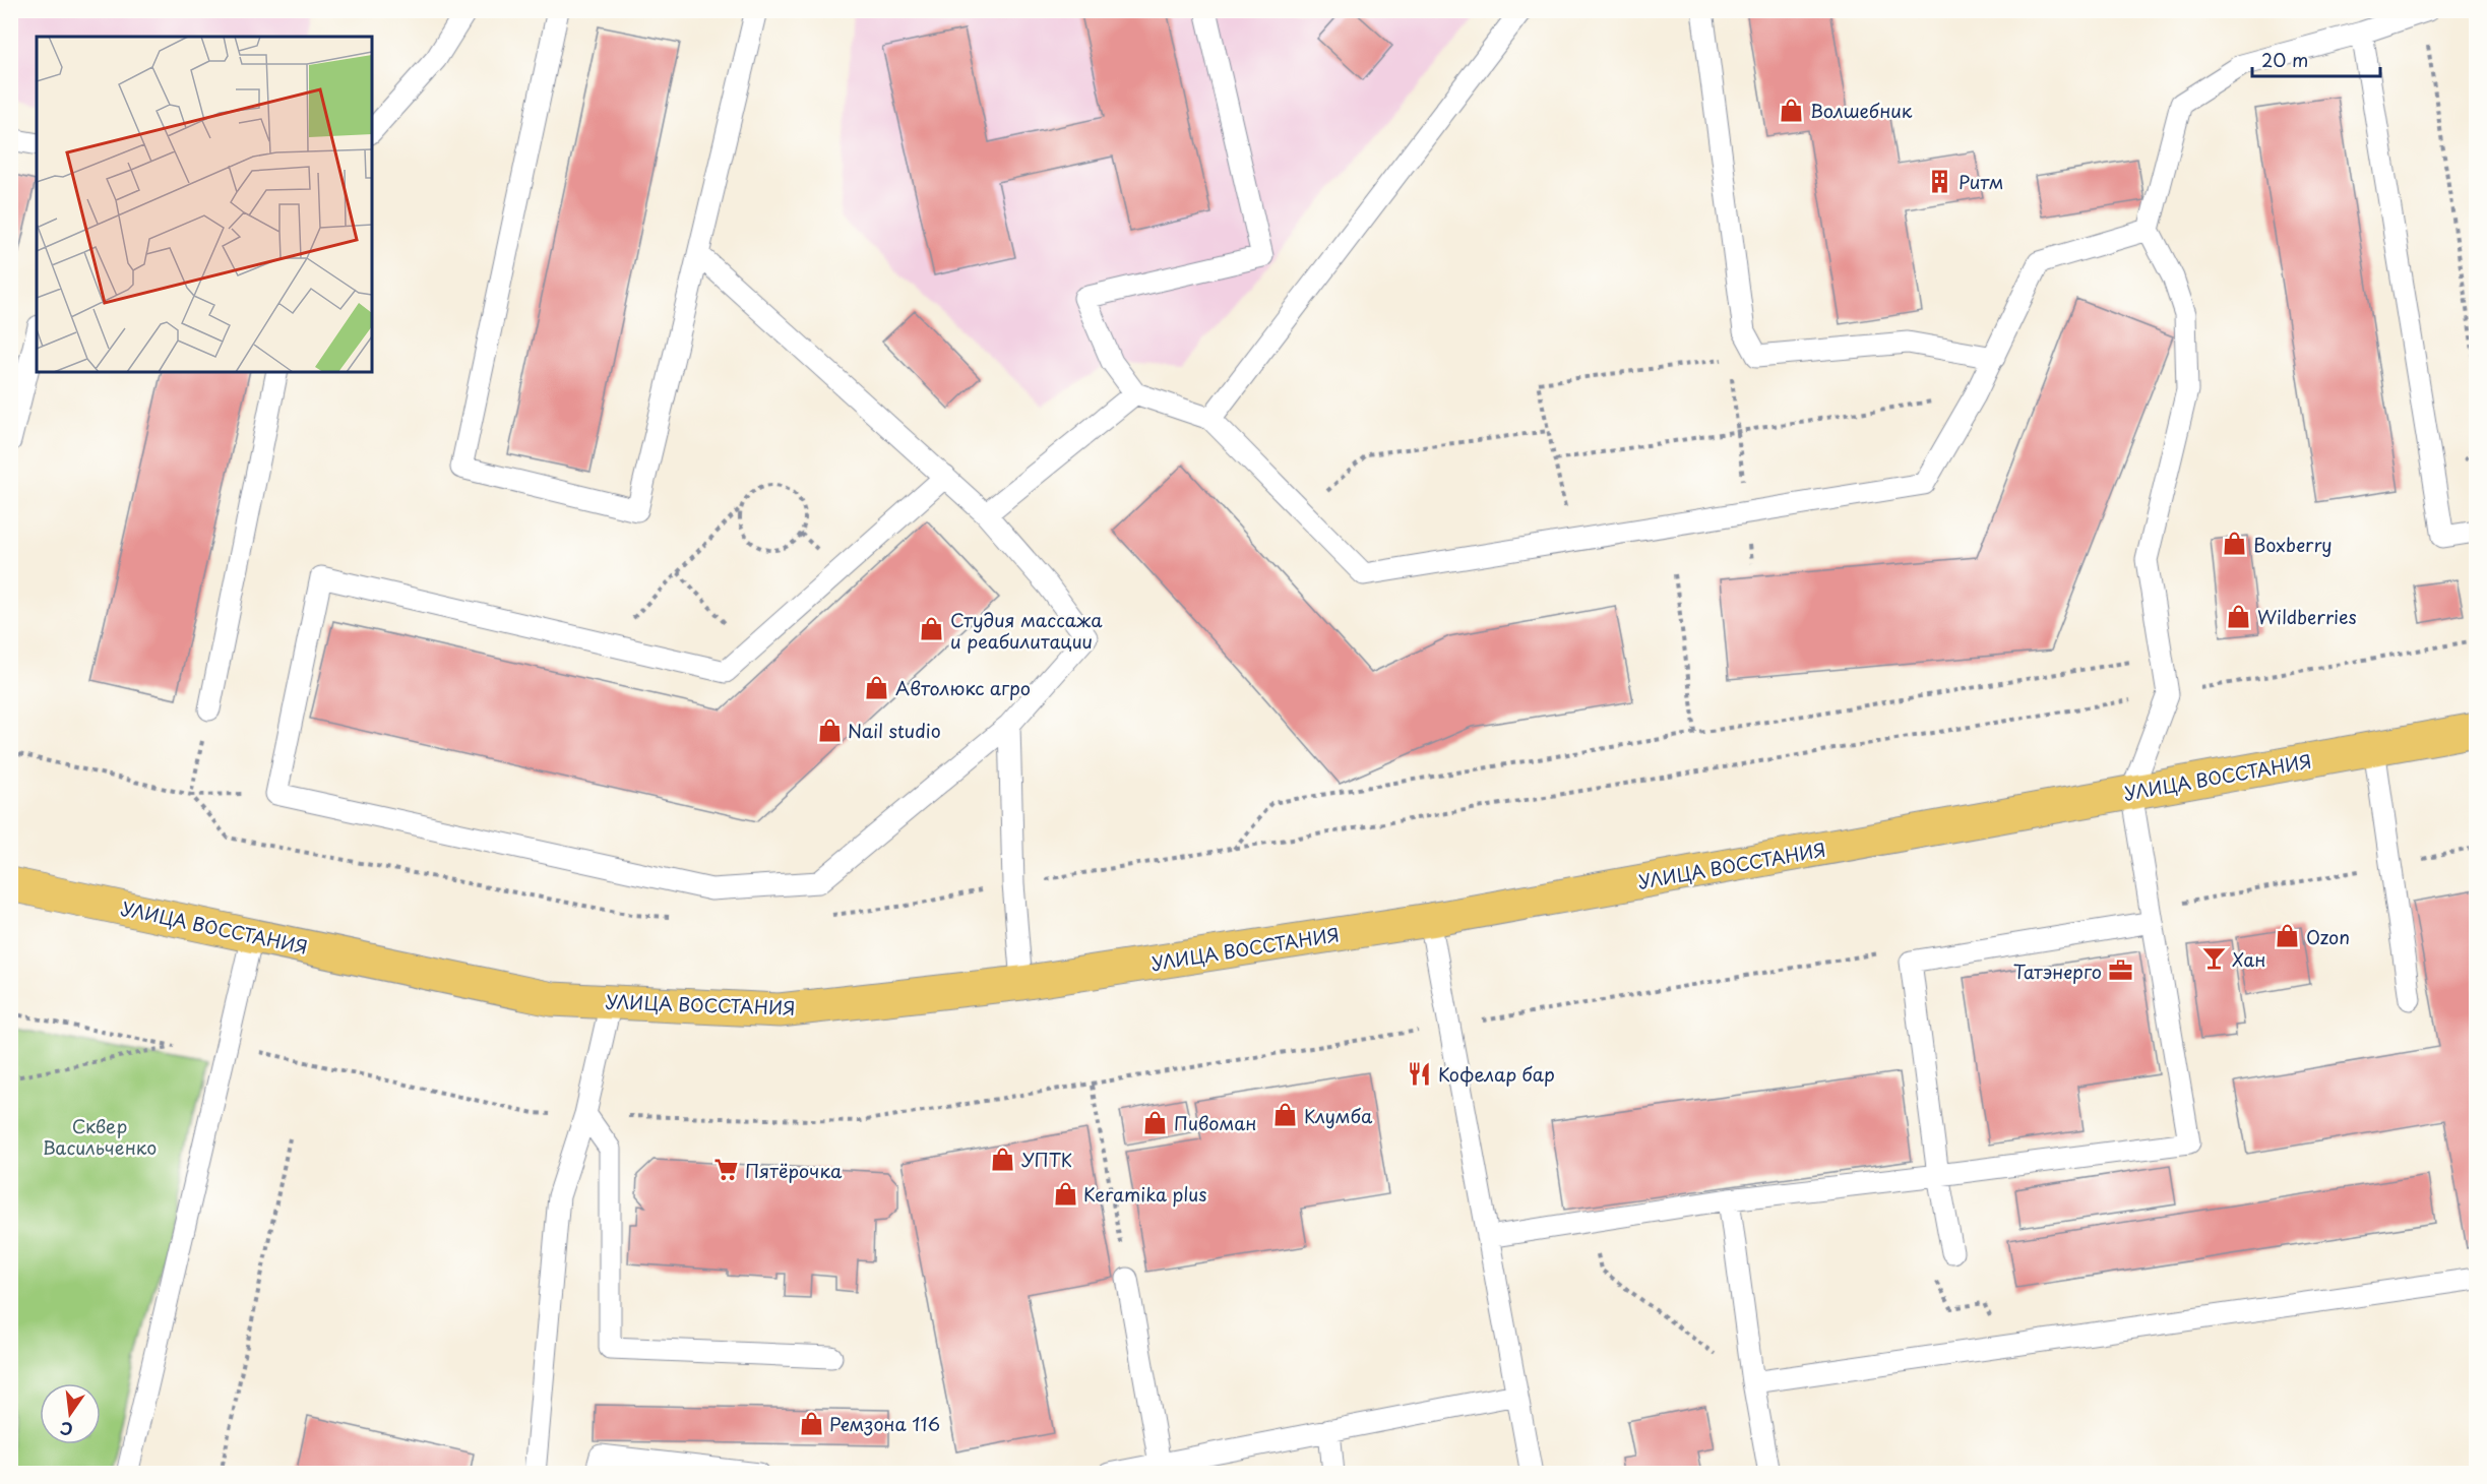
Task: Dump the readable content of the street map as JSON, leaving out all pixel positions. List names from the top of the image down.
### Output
{
  "streets": {
    "main road": ["УЛИЦА ВОССТАНИЯ"]
  },
  "parks": ["Сквер Васильченко"],
  "places": {
    "shop": [
      "Волшебник",
      "Boxberry",
      "Wildberries",
      "Студия массажа и реабилитации",
      "Автолюкс агро",
      "Nail studio",
      "Ozon",
      "Клумба",
      "Пивоман",
      "УПТК",
      "Keramika plus",
      "Ремзона 116"
    ],
    "building": ["Ритм"],
    "bar": ["Хан"],
    "office": ["Татэнерго"],
    "restaurant": ["Кофелар бар"],
    "supermarket": ["Пятёрочка"]
  },
  "scale_bar": "20 m",
  "north": "bottom"
}
